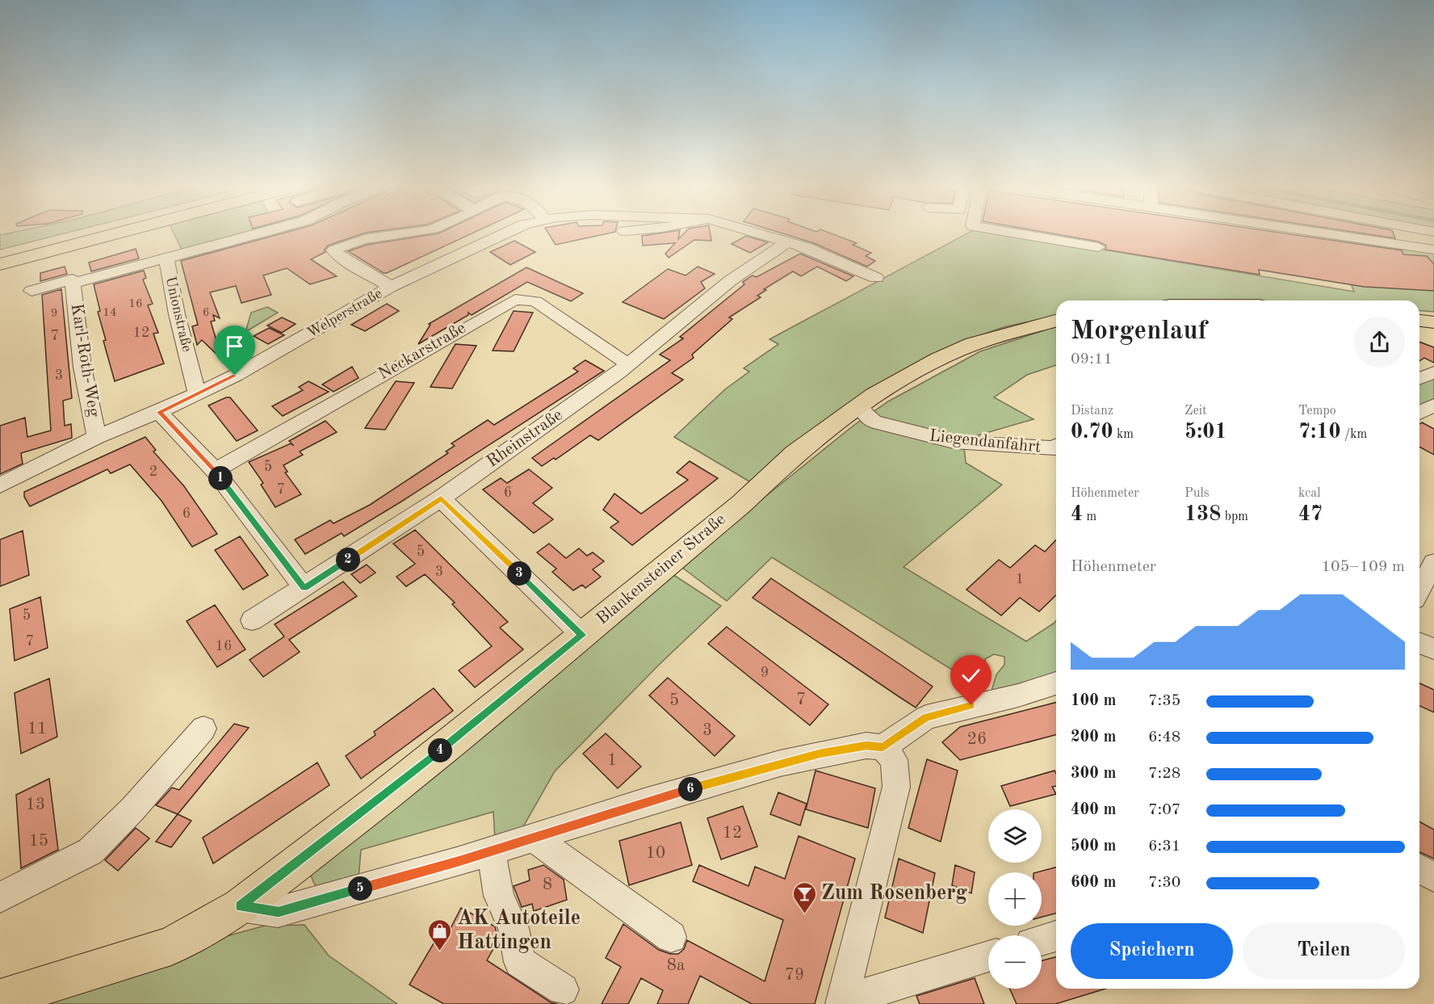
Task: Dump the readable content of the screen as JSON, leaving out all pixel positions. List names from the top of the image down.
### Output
{
  "streets": {
    "main road": ["Blankensteiner Straße"],
    "street": [
      "Welperstraße",
      "Unionstraße",
      "Neckarstraße",
      "Karl-Roth-Weg",
      "Rheinstraße",
      "Liegendanfahrt"
    ]
  },
  "crossings": [
    ["Welperstraße", "Unionstraße"],
    ["Welperstraße", "Karl-Roth-Weg"],
    ["Unionstraße", "Karl-Roth-Weg"],
    ["Neckarstraße", "Rheinstraße"],
    ["Liegendanfahrt", "Blankensteiner Straße"]
  ],
  "places": {
    "bar": ["Zum Rosenberg"],
    "shop": ["AK Autoteile Hattingen"]
  },
  "house_numbers": [
    "16",
    "14",
    "6",
    "9",
    "12",
    "7",
    "3",
    "5",
    "2",
    "7",
    "6",
    "6",
    "5",
    "3",
    "1",
    "5",
    "7",
    "16",
    "9",
    "7",
    "5",
    "11",
    "3",
    "26",
    "1",
    "13",
    "12",
    "15",
    "10",
    "8",
    "8a",
    "79"
  ],
  "page": {
    "heading": ["Morgenlauf", "09:11"],
    "stats": [
      ["Distanz", "0.70 km"],
      ["Zeit", "5:01"],
      ["Tempo", "7:10 /km"],
      ["Höhenmeter", "4 m"],
      ["Puls", "138 bpm"],
      ["kcal", "47"]
    ],
    "pins": [
      "1",
      "2",
      "3",
      "4",
      "6",
      "5"
    ],
    "chart": ["Höhenmeter", "105–109 m"],
    "list": [
      {
        "name": "100 m",
        "note": "7:35"
      },
      {
        "name": "200 m",
        "note": "6:48"
      },
      {
        "name": "300 m",
        "note": "7:28"
      },
      {
        "name": "400 m",
        "note": "7:07"
      },
      {
        "name": "500 m",
        "note": "6:31"
      },
      {
        "name": "600 m",
        "note": "7:30"
      }
    ],
    "map_buttons": ["+", "−"],
    "buttons": ["Speichern", "Teilen"]
  }
}
